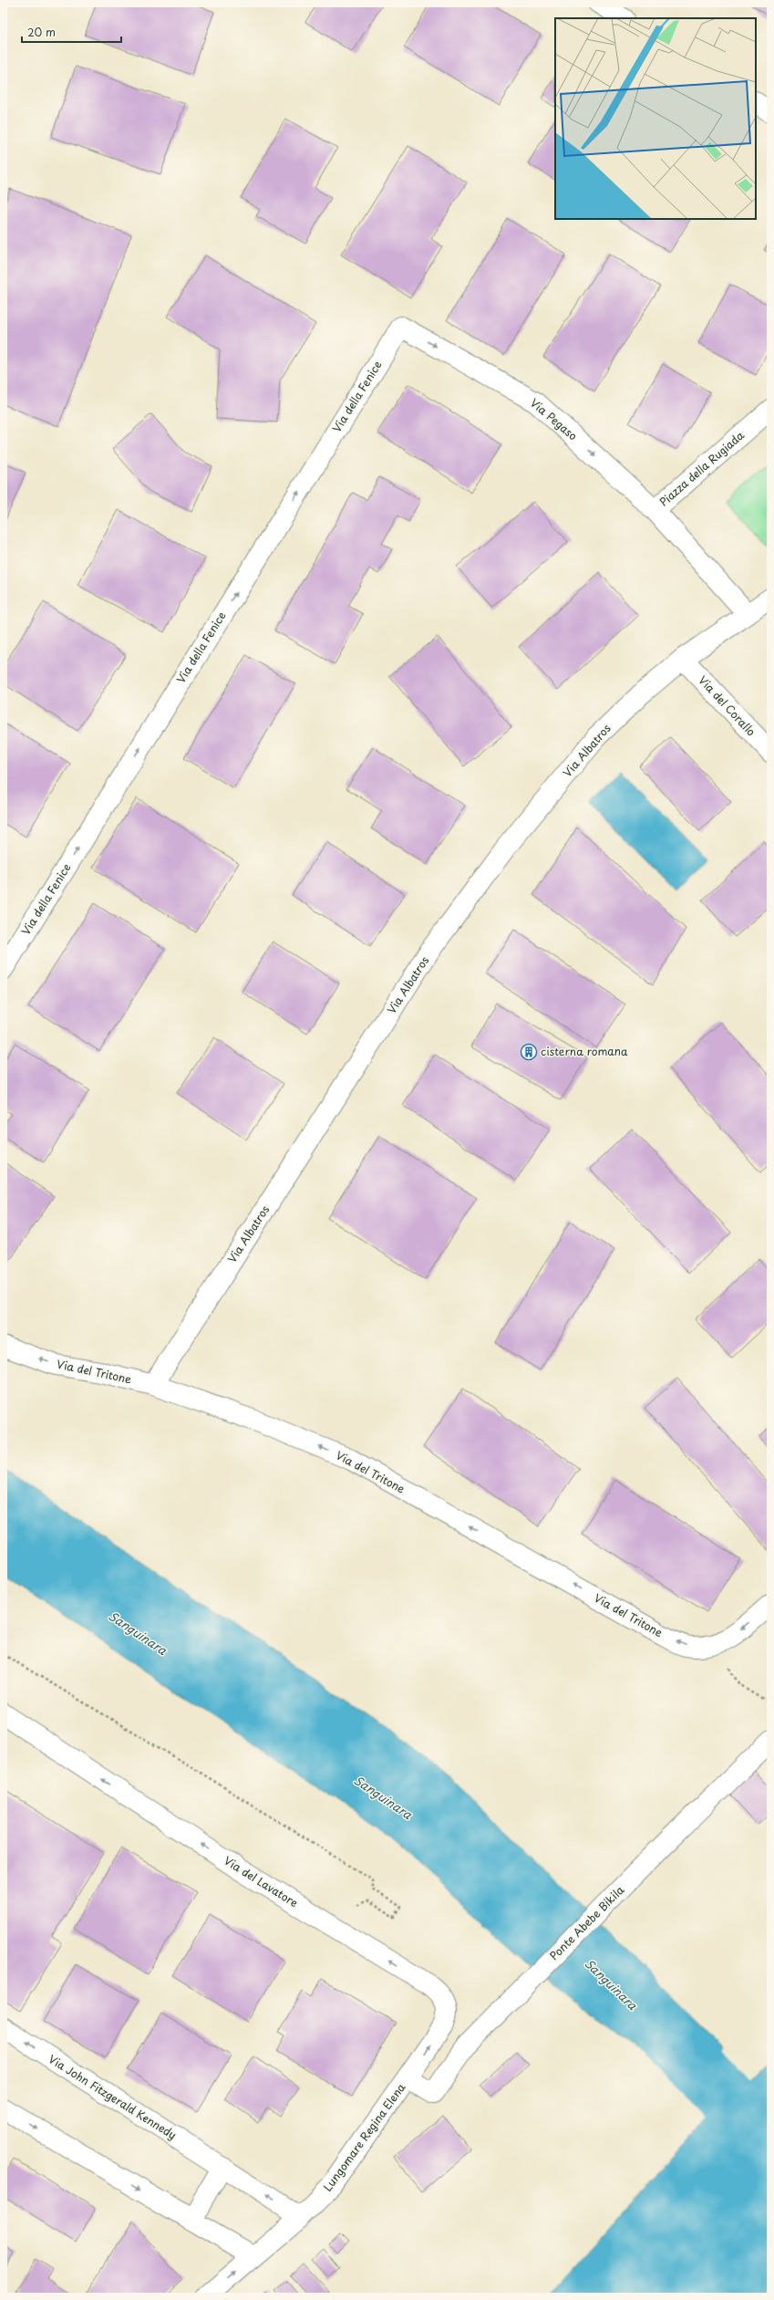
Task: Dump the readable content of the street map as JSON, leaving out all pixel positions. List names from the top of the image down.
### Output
{
  "streets": {
    "street": [
      "Via della Fenice",
      "Via Pegaso",
      "Piazza della Rugiada",
      "Via del Corallo",
      "Via Albatros",
      "Via del Tritone",
      "Via del Lavatore",
      "Ponte Abebe Bikila",
      "Via John Fitzgerald Kennedy",
      "Lungomare Regina Elena"
    ]
  },
  "crossings": [
    ["Via della Fenice", "Via Pegaso"],
    ["Via Pegaso", "Piazza della Rugiada"],
    ["Piazza della Rugiada", "Via Albatros"],
    ["Via del Corallo", "Via Albatros"],
    ["Via Albatros", "Via del Tritone"],
    ["Via del Lavatore", "Ponte Abebe Bikila"],
    ["Via del Lavatore", "Lungomare Regina Elena"],
    ["Ponte Abebe Bikila", "Lungomare Regina Elena"],
    ["Via John Fitzgerald Kennedy", "Lungomare Regina Elena"]
  ],
  "one_way": [
    "Via della Fenice",
    "Via Pegaso",
    "Via del Tritone",
    "Via del Lavatore"
  ],
  "water": ["Sanguinara"],
  "places": {
    "building": ["cisterna romana"]
  },
  "scale_bar": "20 m"
}
